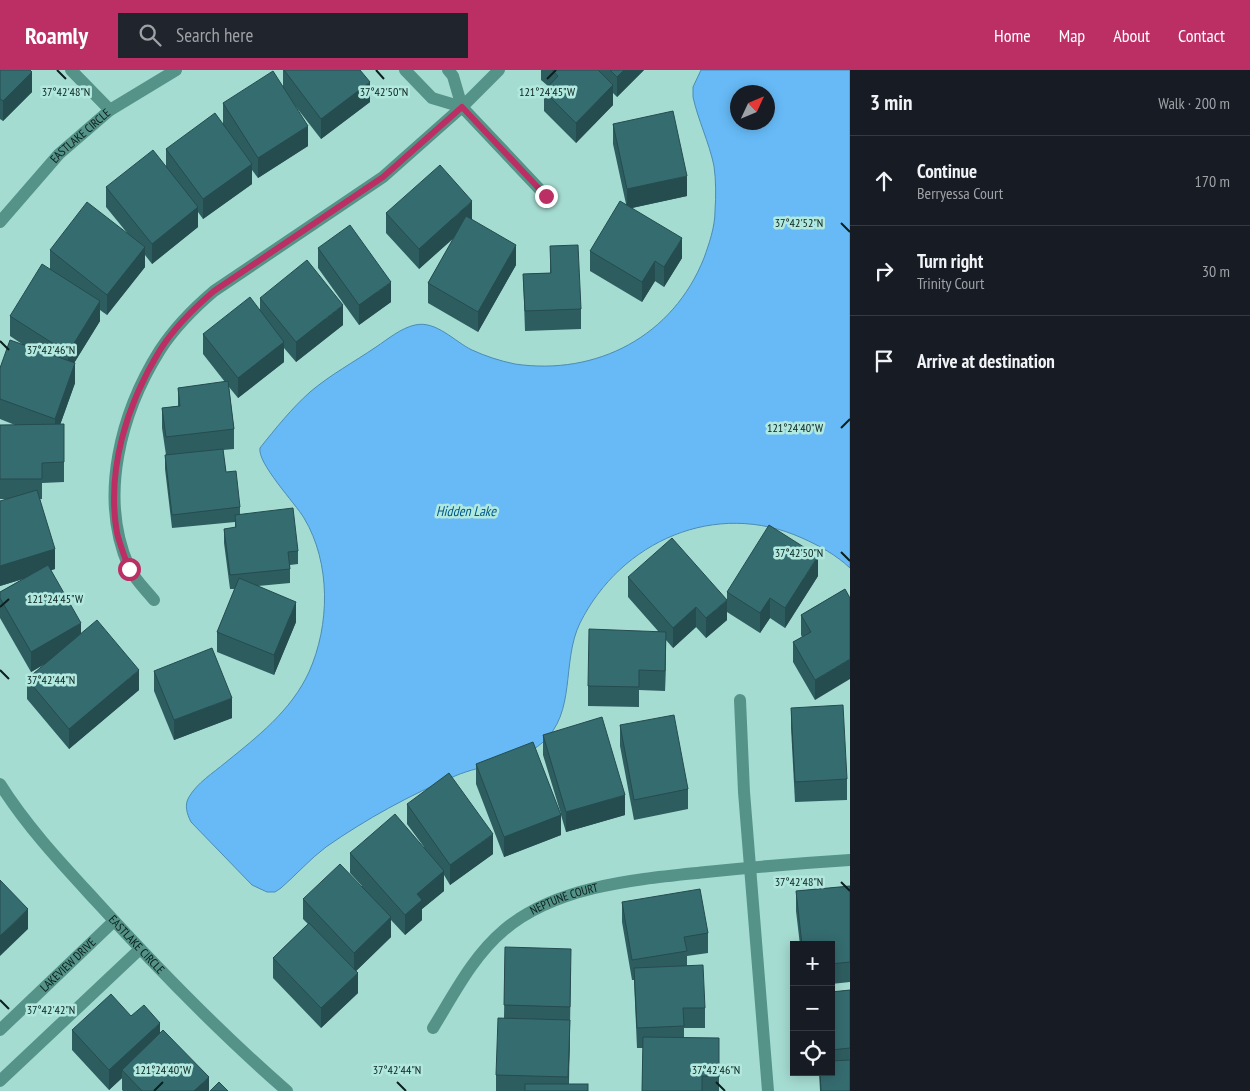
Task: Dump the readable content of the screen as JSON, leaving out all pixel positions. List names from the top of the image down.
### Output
{
  "streets": {
    "street": ["EASTLAKE CIRCLE", "NEPTUNE COURT", "LAKEVIEW DRIVE"]
  },
  "crossings": [
    ["EASTLAKE CIRCLE", "LAKEVIEW DRIVE"]
  ],
  "water": ["Hidden Lake"],
  "north": "top right",
  "page": {
    "header": "Roamly",
    "search": "Search here",
    "nav": [
      "Home",
      "Map",
      "About",
      "Contact"
    ],
    "heading": ["3 min", "Walk · 200 m"],
    "list": [
      ["Continue", "Berryessa Court", "170 m"],
      ["Turn right", "Trinity Court", "30 m"],
      "Arrive at destination"
    ],
    "map_buttons": ["+", "−"]
  },
  "coordinates": [
    "121°24'45\"W",
    "37°42'48\"N",
    "37°42'50\"N",
    "37°42'52\"N",
    "37°42'46\"N",
    "121°24'40\"W",
    "37°42'44\"N",
    "37°42'42\"N"
  ]
}
